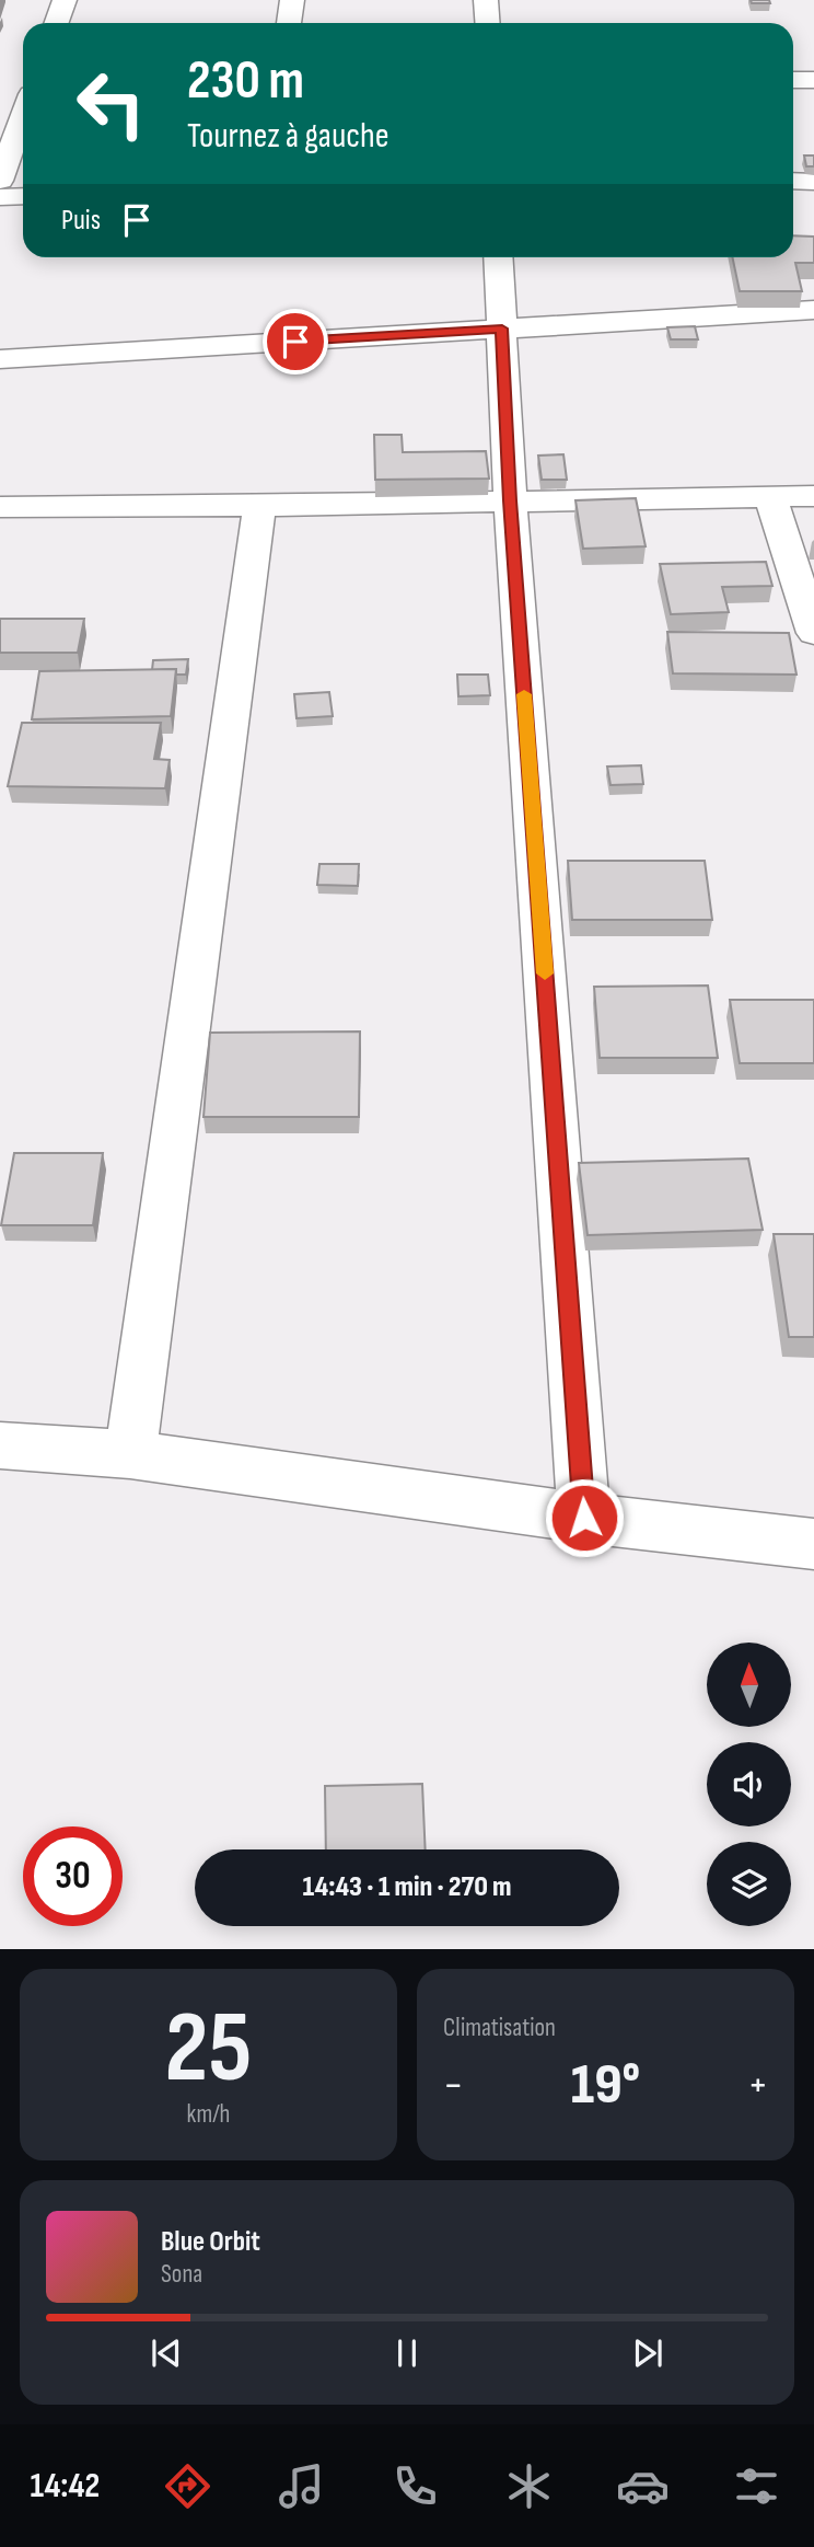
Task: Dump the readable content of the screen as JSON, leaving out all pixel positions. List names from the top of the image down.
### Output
{
  "north": "top",
  "page": {
    "turn": ["230 m", "Tournez à gauche"],
    "then": "Puis",
    "limit": "30",
    "trip": "14:43 · 1 min · 270 m",
    "tile": [
      ["25", "km/h"],
      "Climatisation"
    ],
    "heat": ["−", "19°", "+"],
    "song": ["Blue Orbit", "Sona"],
    "tabs": "14:42"
  }
}
